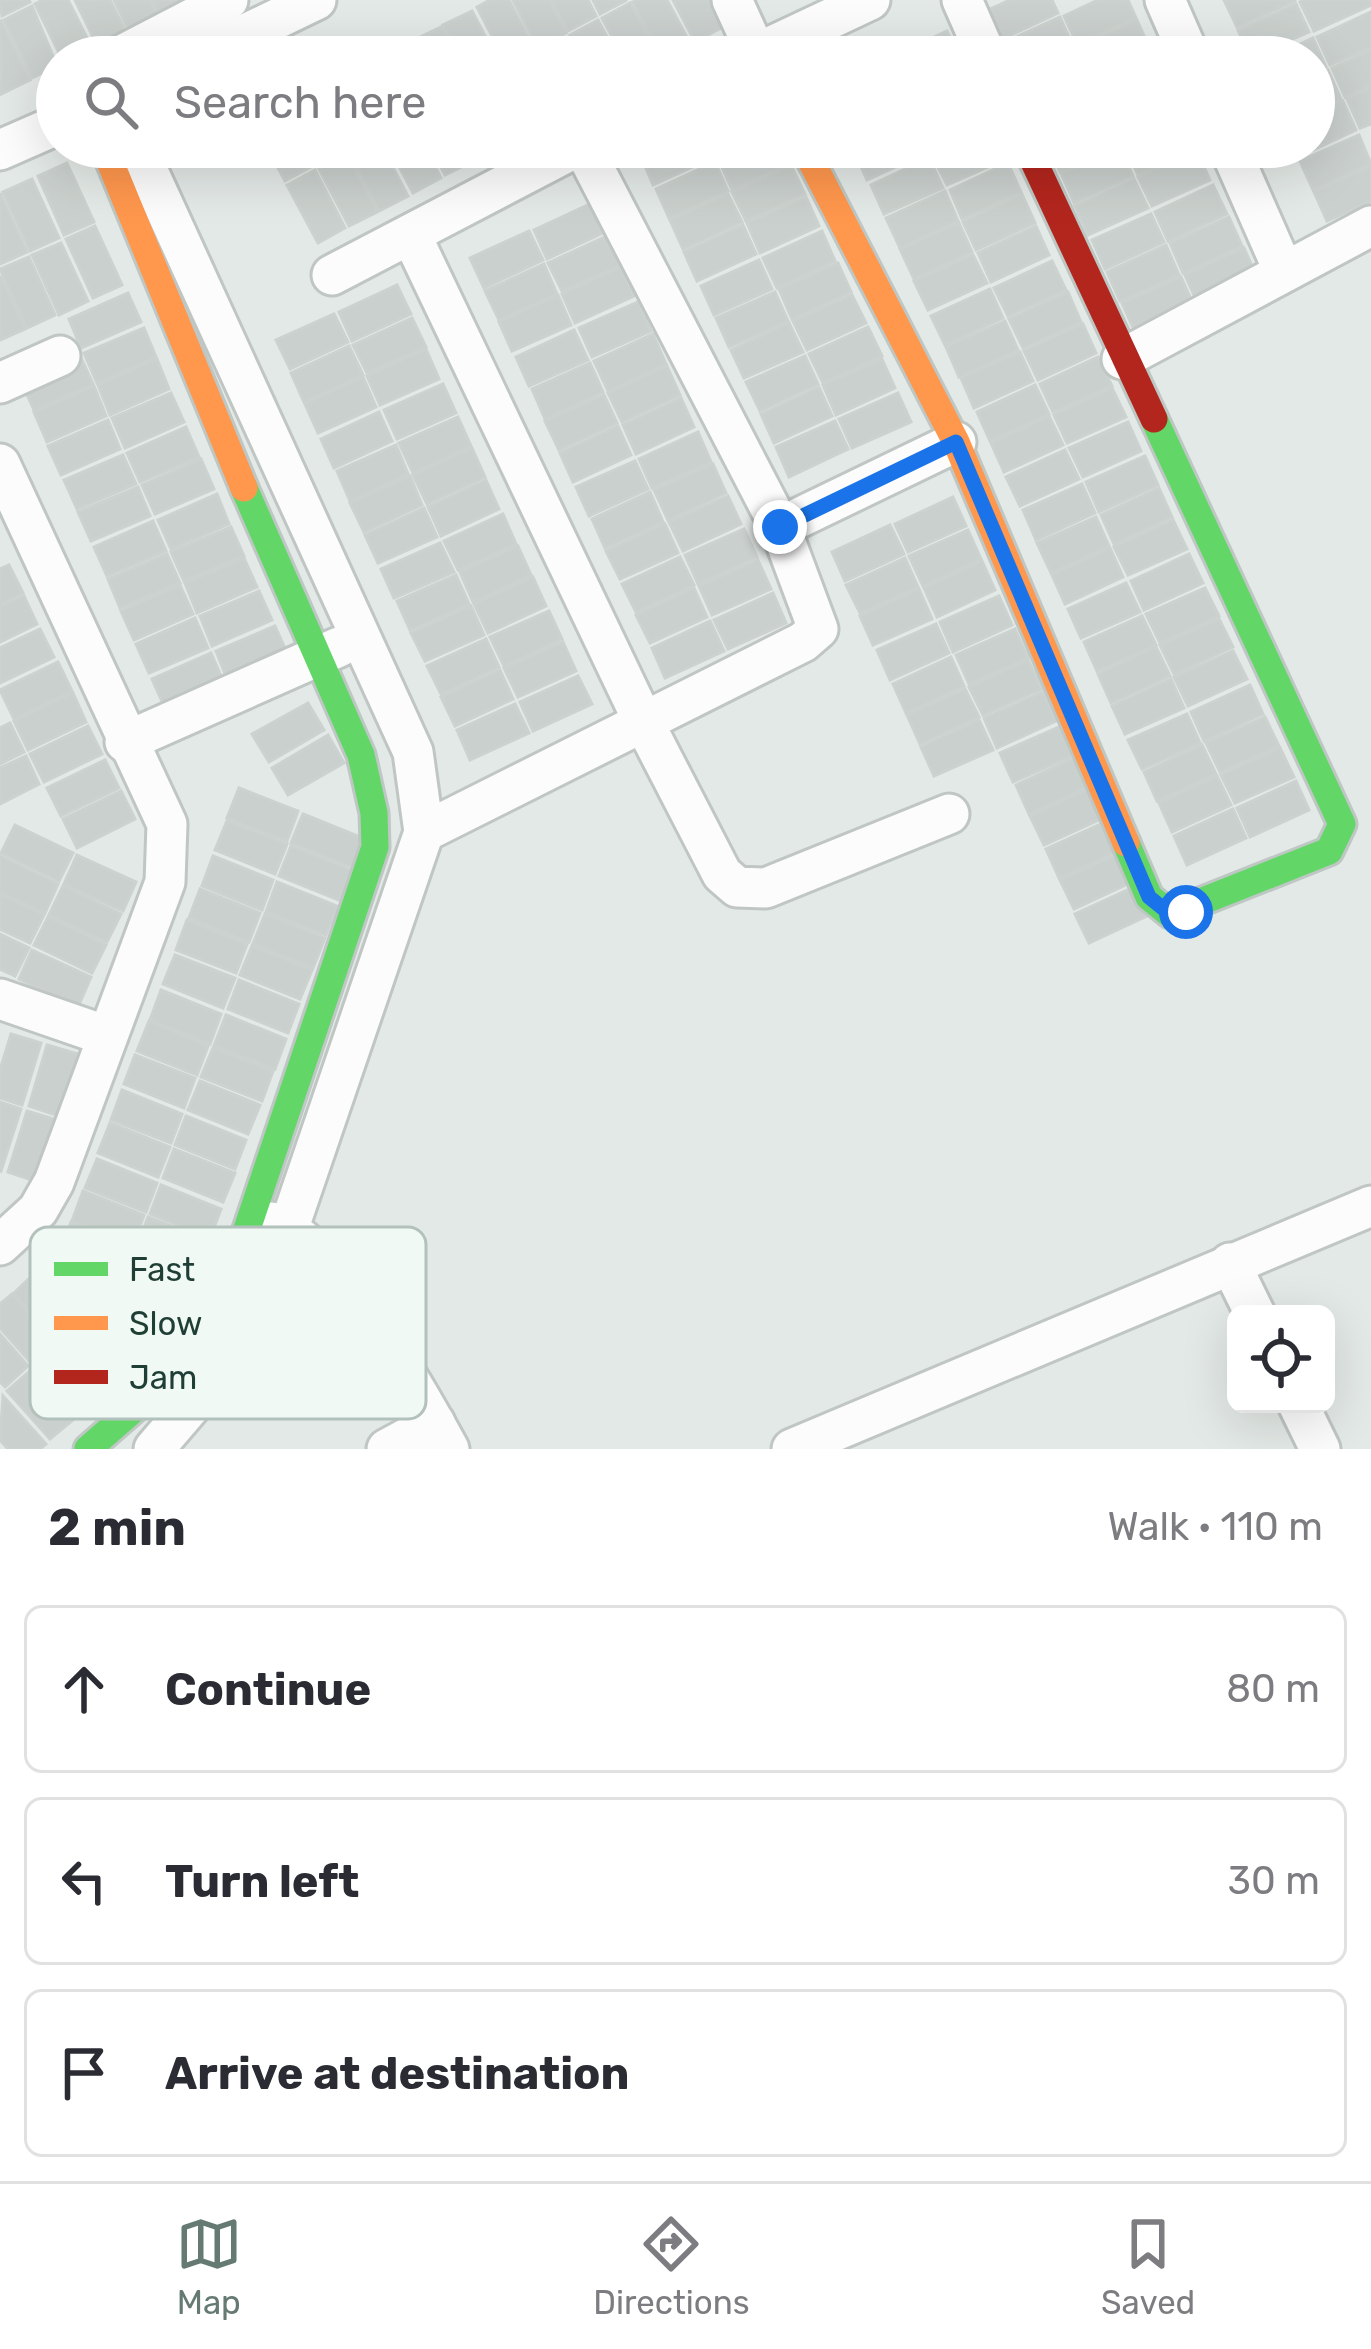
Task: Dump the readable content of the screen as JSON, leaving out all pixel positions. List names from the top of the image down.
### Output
{
  "legend": ["Fast", "Slow", "Jam"],
  "page": {
    "search": "Search here",
    "heading": ["2 min", "Walk · 110 m"],
    "list": [
      ["Continue", "80 m"],
      ["Turn left", "30 m"],
      "Arrive at destination"
    ],
    "nav": ["Map", "Directions", "Saved"]
  }
}
